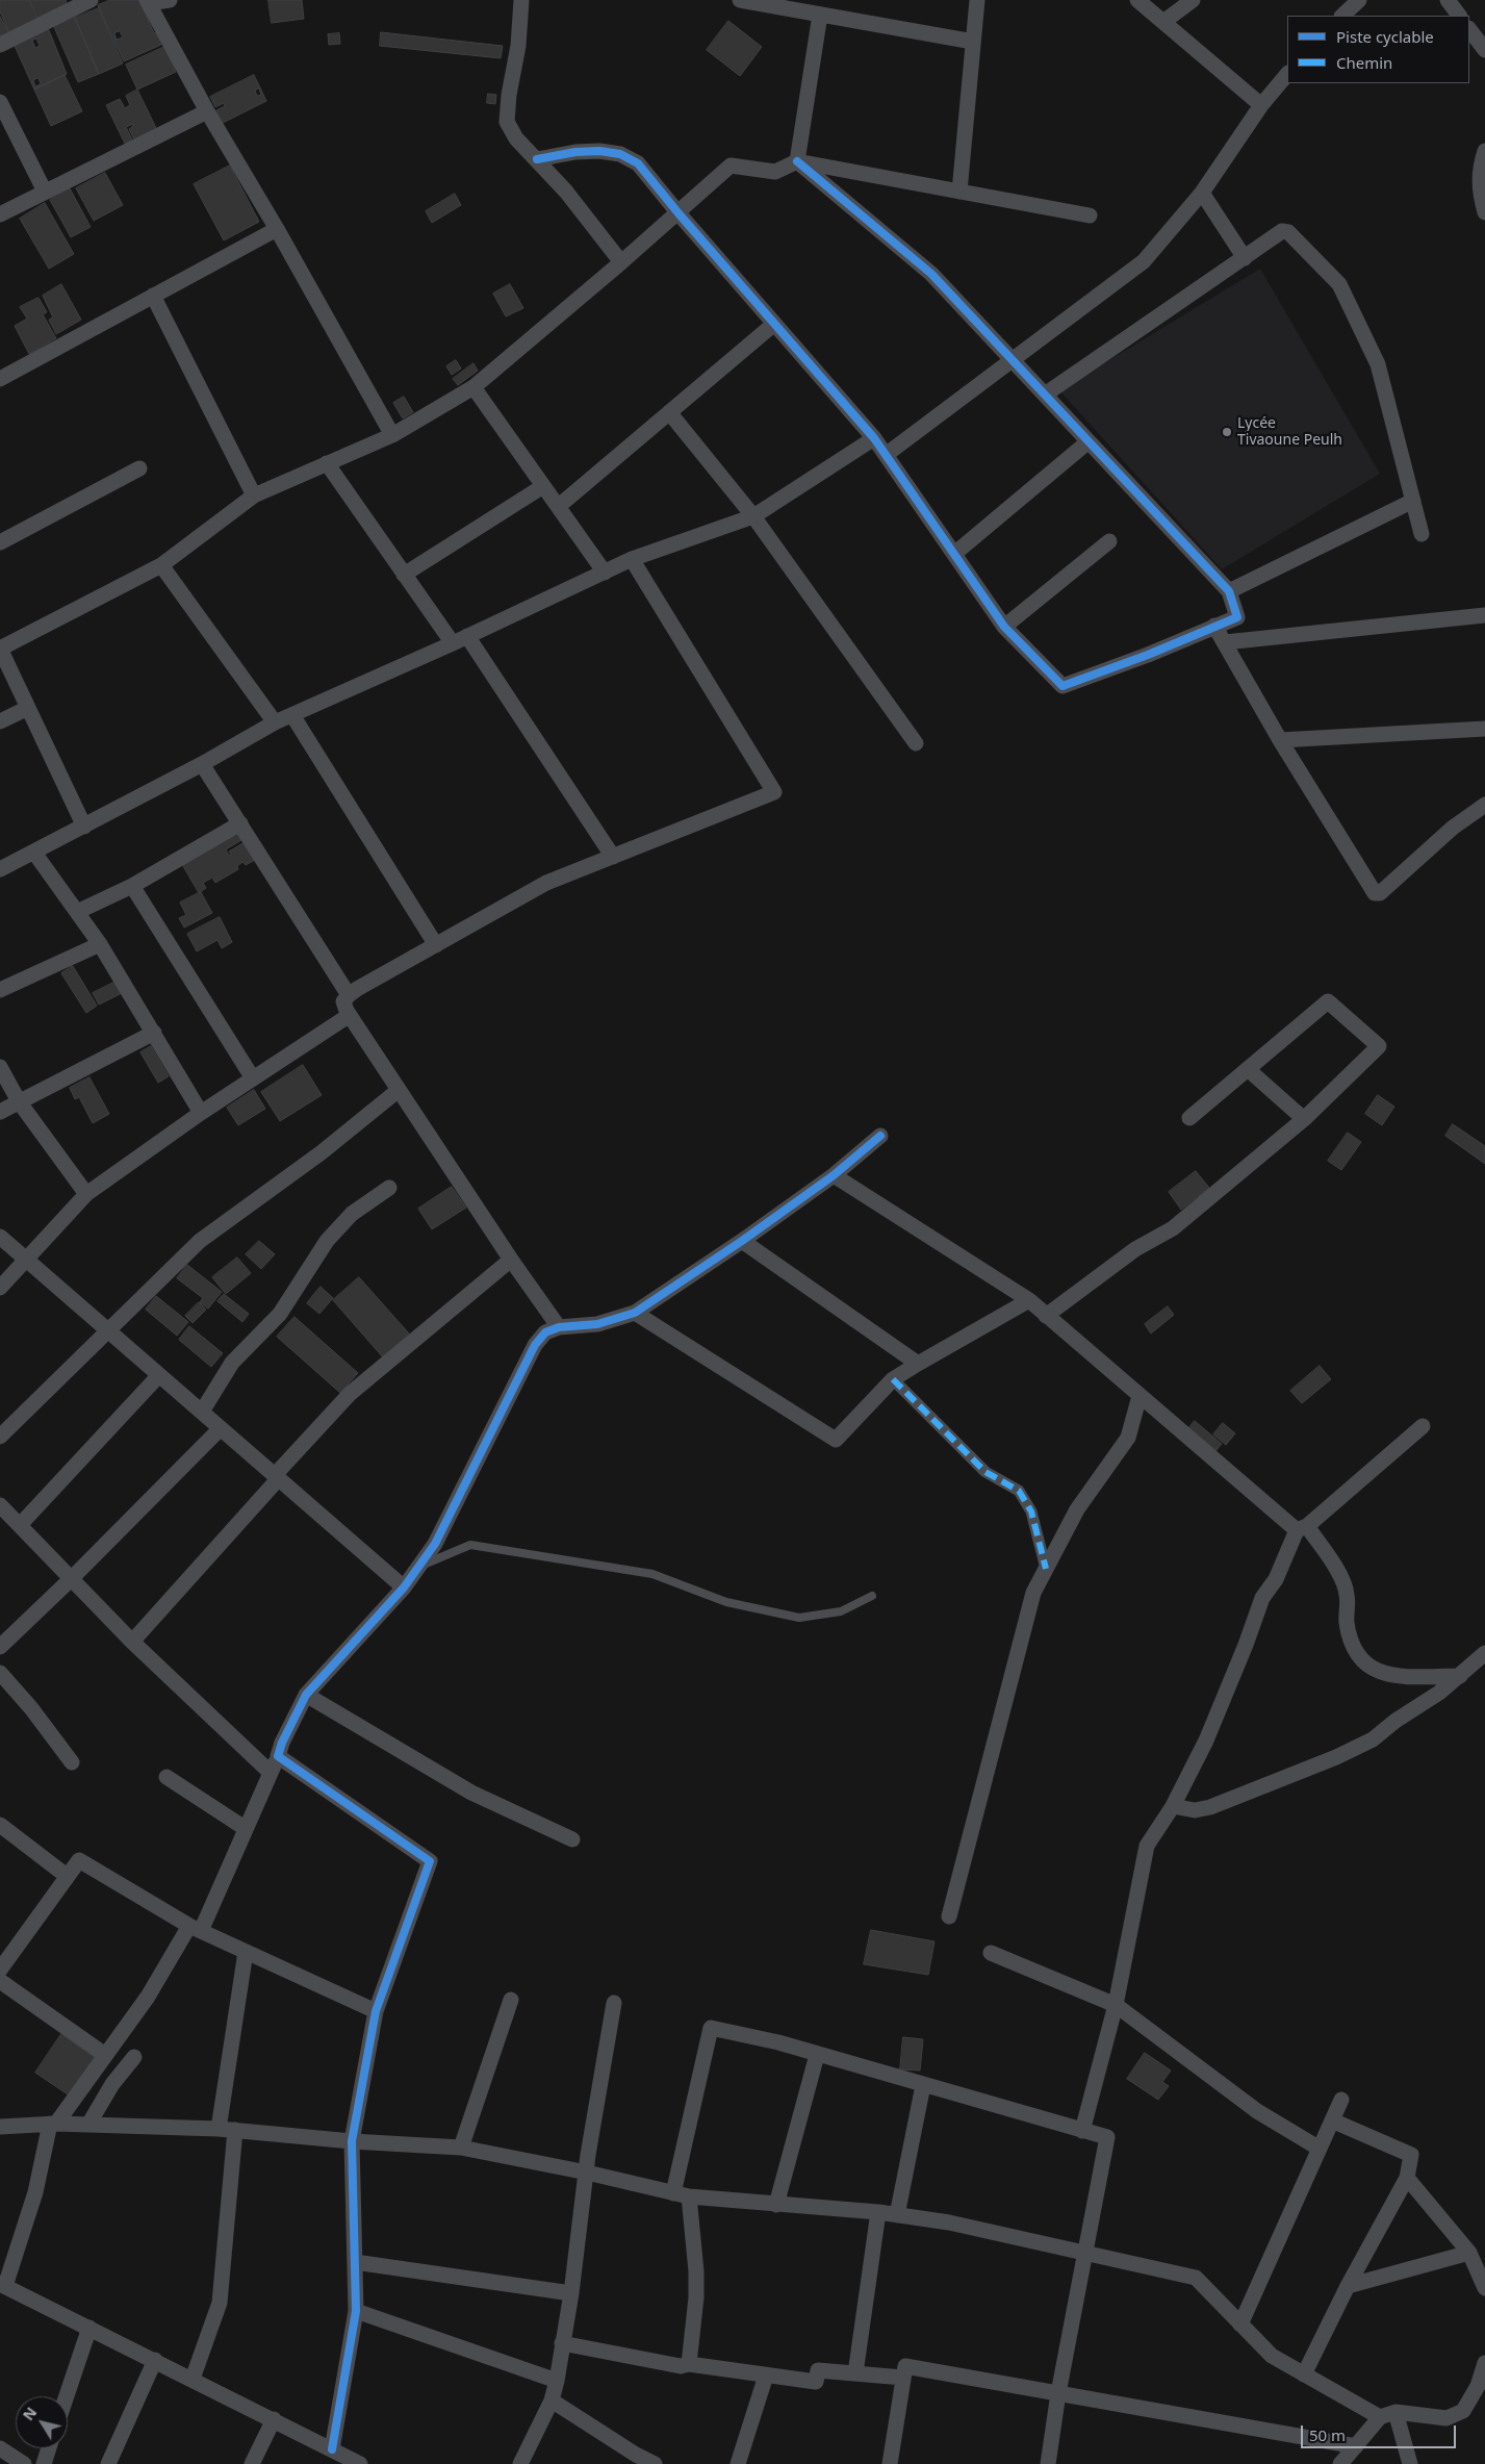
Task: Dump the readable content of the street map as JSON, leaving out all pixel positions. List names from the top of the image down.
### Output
{
  "places": ["Lycée Tivaoune Peulh"],
  "legend": ["Piste cyclable", "Chemin"],
  "scale_bar": "50 m",
  "north": "top left"
}
